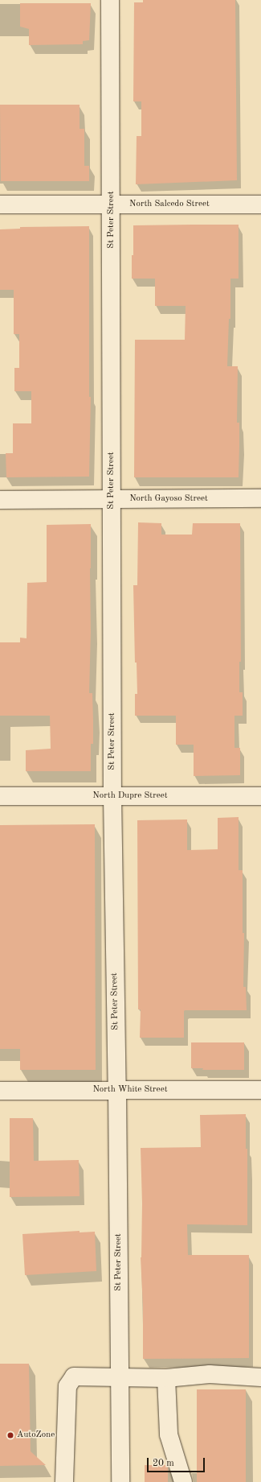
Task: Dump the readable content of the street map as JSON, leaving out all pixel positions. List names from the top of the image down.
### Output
{
  "streets": {
    "street": [
      "North Salcedo Street",
      "St Peter Street",
      "North Gayoso Street",
      "North Dupre Street",
      "North White Street"
    ]
  },
  "crossings": [
    ["North Salcedo Street", "St Peter Street"],
    ["St Peter Street", "North Gayoso Street"],
    ["St Peter Street", "North Dupre Street"],
    ["St Peter Street", "North White Street"]
  ],
  "places": ["AutoZone"],
  "scale_bar": "20 m"
}
